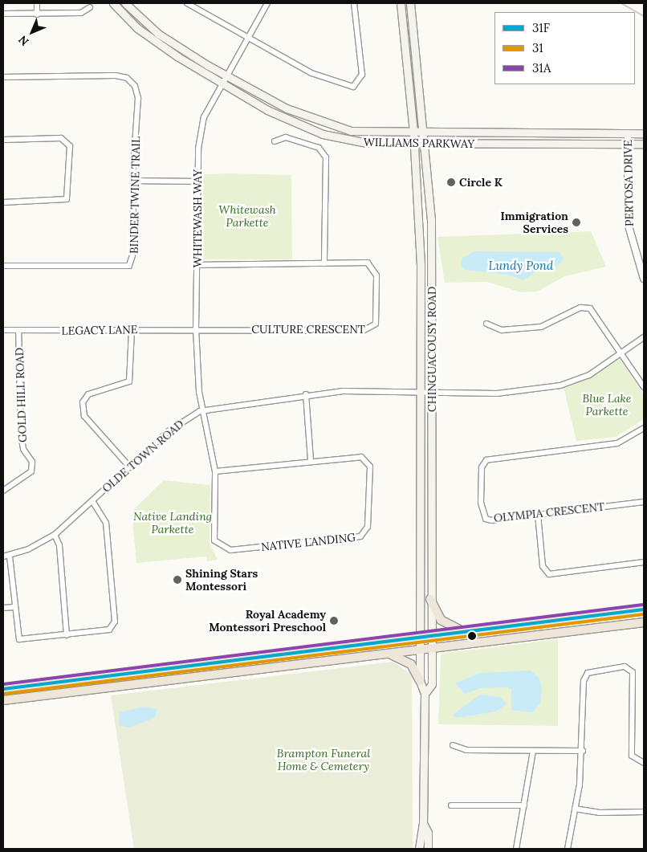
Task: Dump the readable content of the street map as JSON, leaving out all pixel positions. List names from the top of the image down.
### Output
{
  "streets": {
    "main road": ["WILLIAMS PARKWAY", "CHINGUACOUSY ROAD"],
    "street": [
      "PERTOSA DRIVE",
      "BINDER TWINE TRAIL",
      "WHITEWASH WAY",
      "CULTURE CRESCENT",
      "LEGACY LANE",
      "GOLD HILL ROAD",
      "OLDE TOWN ROAD",
      "OLYMPIA CRESCENT",
      "NATIVE LANDING"
    ]
  },
  "crossings": [
    ["WILLIAMS PARKWAY", "PERTOSA DRIVE"],
    ["WILLIAMS PARKWAY", "WHITEWASH WAY"],
    ["WILLIAMS PARKWAY", "CHINGUACOUSY ROAD"],
    ["WHITEWASH WAY", "CULTURE CRESCENT"],
    ["WHITEWASH WAY", "LEGACY LANE"],
    ["WHITEWASH WAY", "OLDE TOWN ROAD"],
    ["WHITEWASH WAY", "NATIVE LANDING"],
    ["CULTURE CRESCENT", "LEGACY LANE"],
    ["LEGACY LANE", "GOLD HILL ROAD"],
    ["CHINGUACOUSY ROAD", "OLDE TOWN ROAD"],
    ["OLDE TOWN ROAD", "NATIVE LANDING"]
  ],
  "water": ["Lundy Pond"],
  "parks": [
    "Whitewash Parkette",
    "Blue Lake Parkette",
    "Native Landing Parkette",
    "Brampton Funeral Home & Cemetery"
  ],
  "places": [
    "Circle K",
    "Immigration Services",
    "Shining Stars Montessori",
    "Royal Academy Montessori Preschool"
  ],
  "lines": ["transit line 31A", "transit line 31F", "transit line 31"],
  "legend": ["31F", "31", "31A"],
  "north": "bottom left"
}
